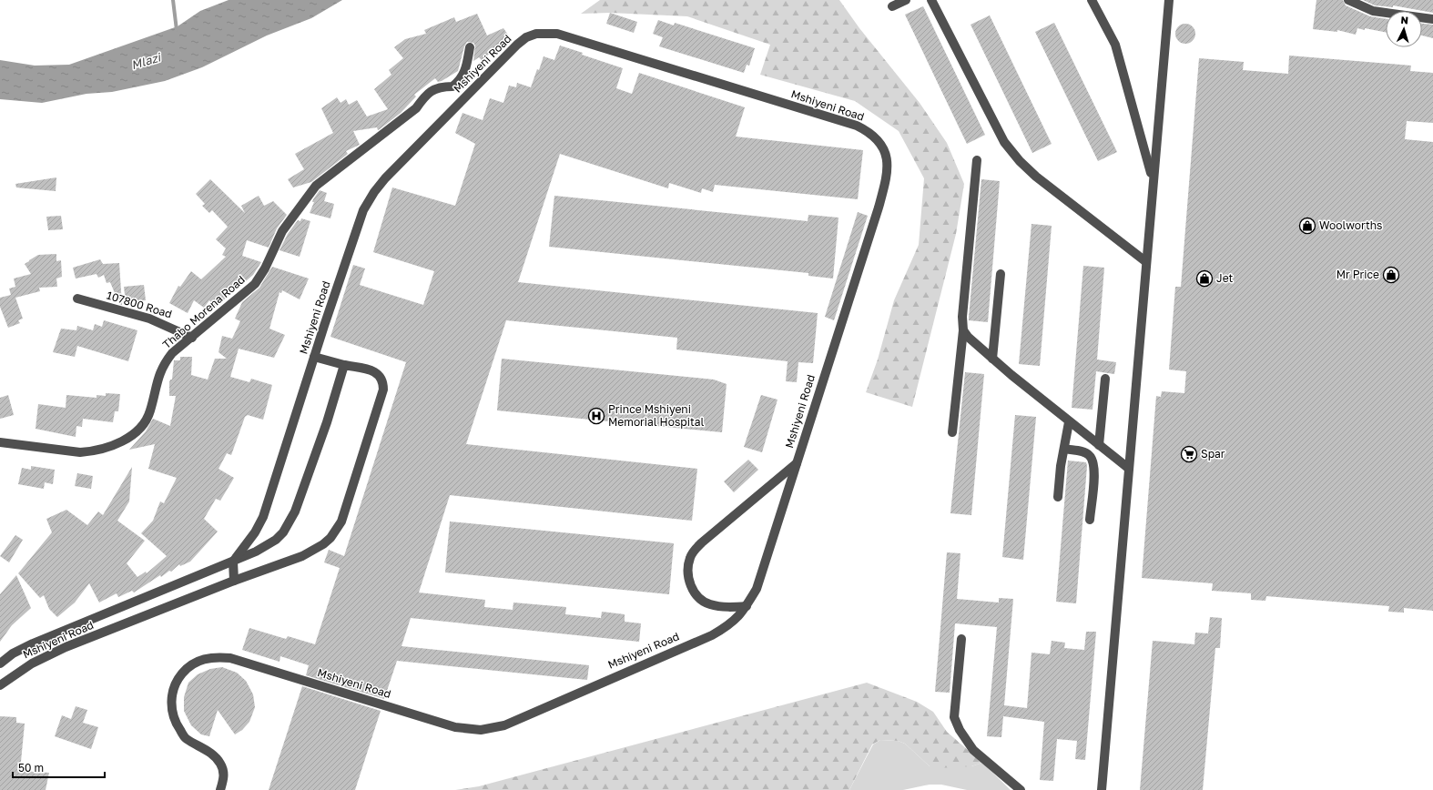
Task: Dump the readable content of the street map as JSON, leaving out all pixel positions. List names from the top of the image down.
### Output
{
  "streets": {
    "street": ["Mshiyeni Road", "107800 Road", "Thabo Morena Road"]
  },
  "crossings": [
    ["107800 Road", "Thabo Morena Road"]
  ],
  "water": ["Mlazi"],
  "places": {
    "shop": ["Woolworths", "Mr Price", "Jet"],
    "hospital": ["Prince Mshiyeni Memorial Hospital"],
    "supermarket": ["Spar"]
  },
  "scale_bar": "50 m",
  "north": "top"
}
